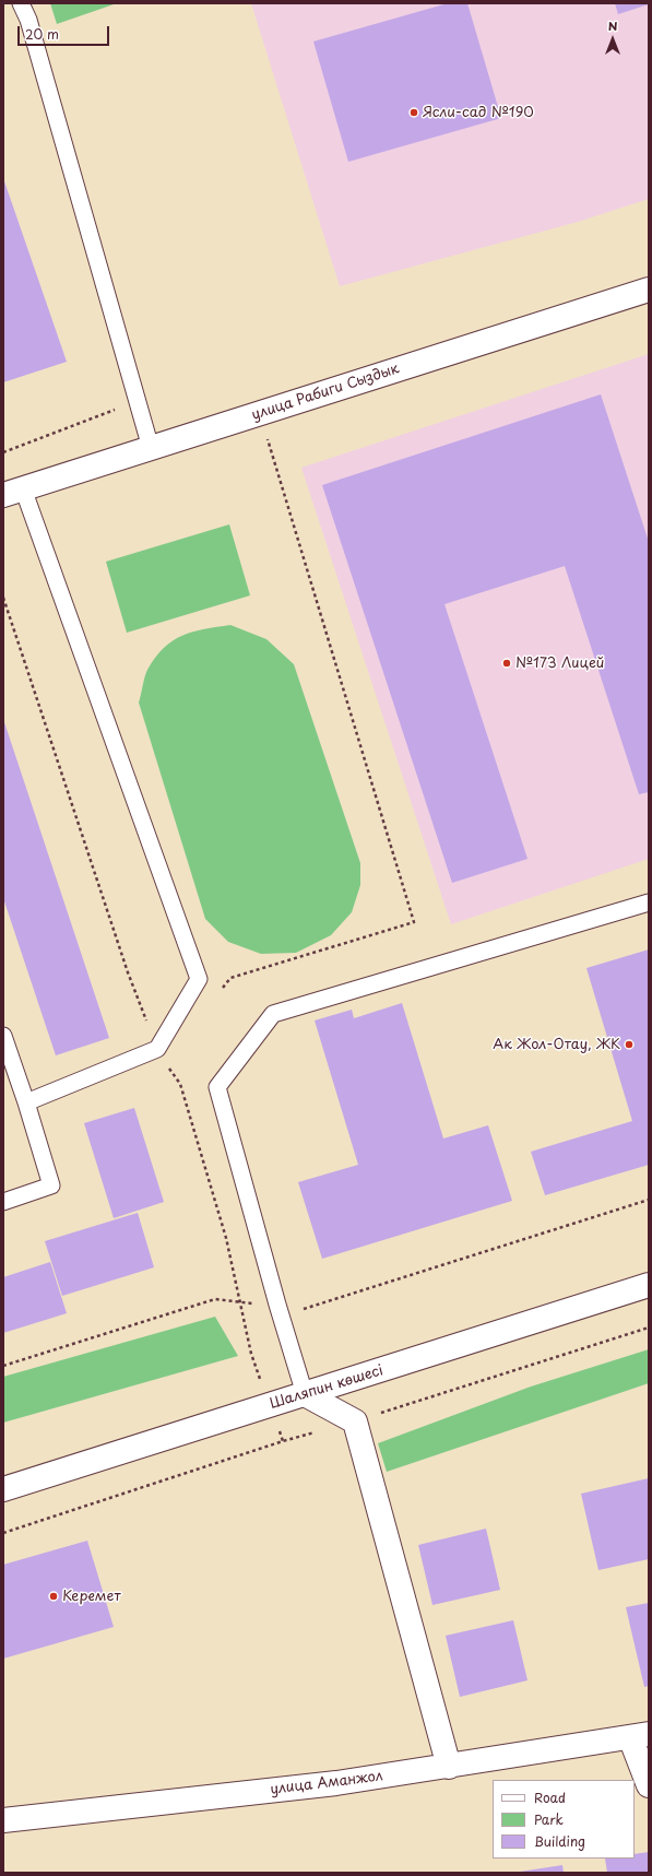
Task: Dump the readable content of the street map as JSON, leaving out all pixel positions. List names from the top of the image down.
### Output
{
  "streets": {
    "street": ["улица Рабиги Сыздык", "Шаляпин көшесі", "улица Аманжол"]
  },
  "places": [
    "Ясли-сад №190",
    "№173 Лицей",
    "Ак Жол-Отау, ЖК",
    "Керемет"
  ],
  "legend": ["Road", "Park", "Building"],
  "scale_bar": "20 m",
  "north": "top"
}
